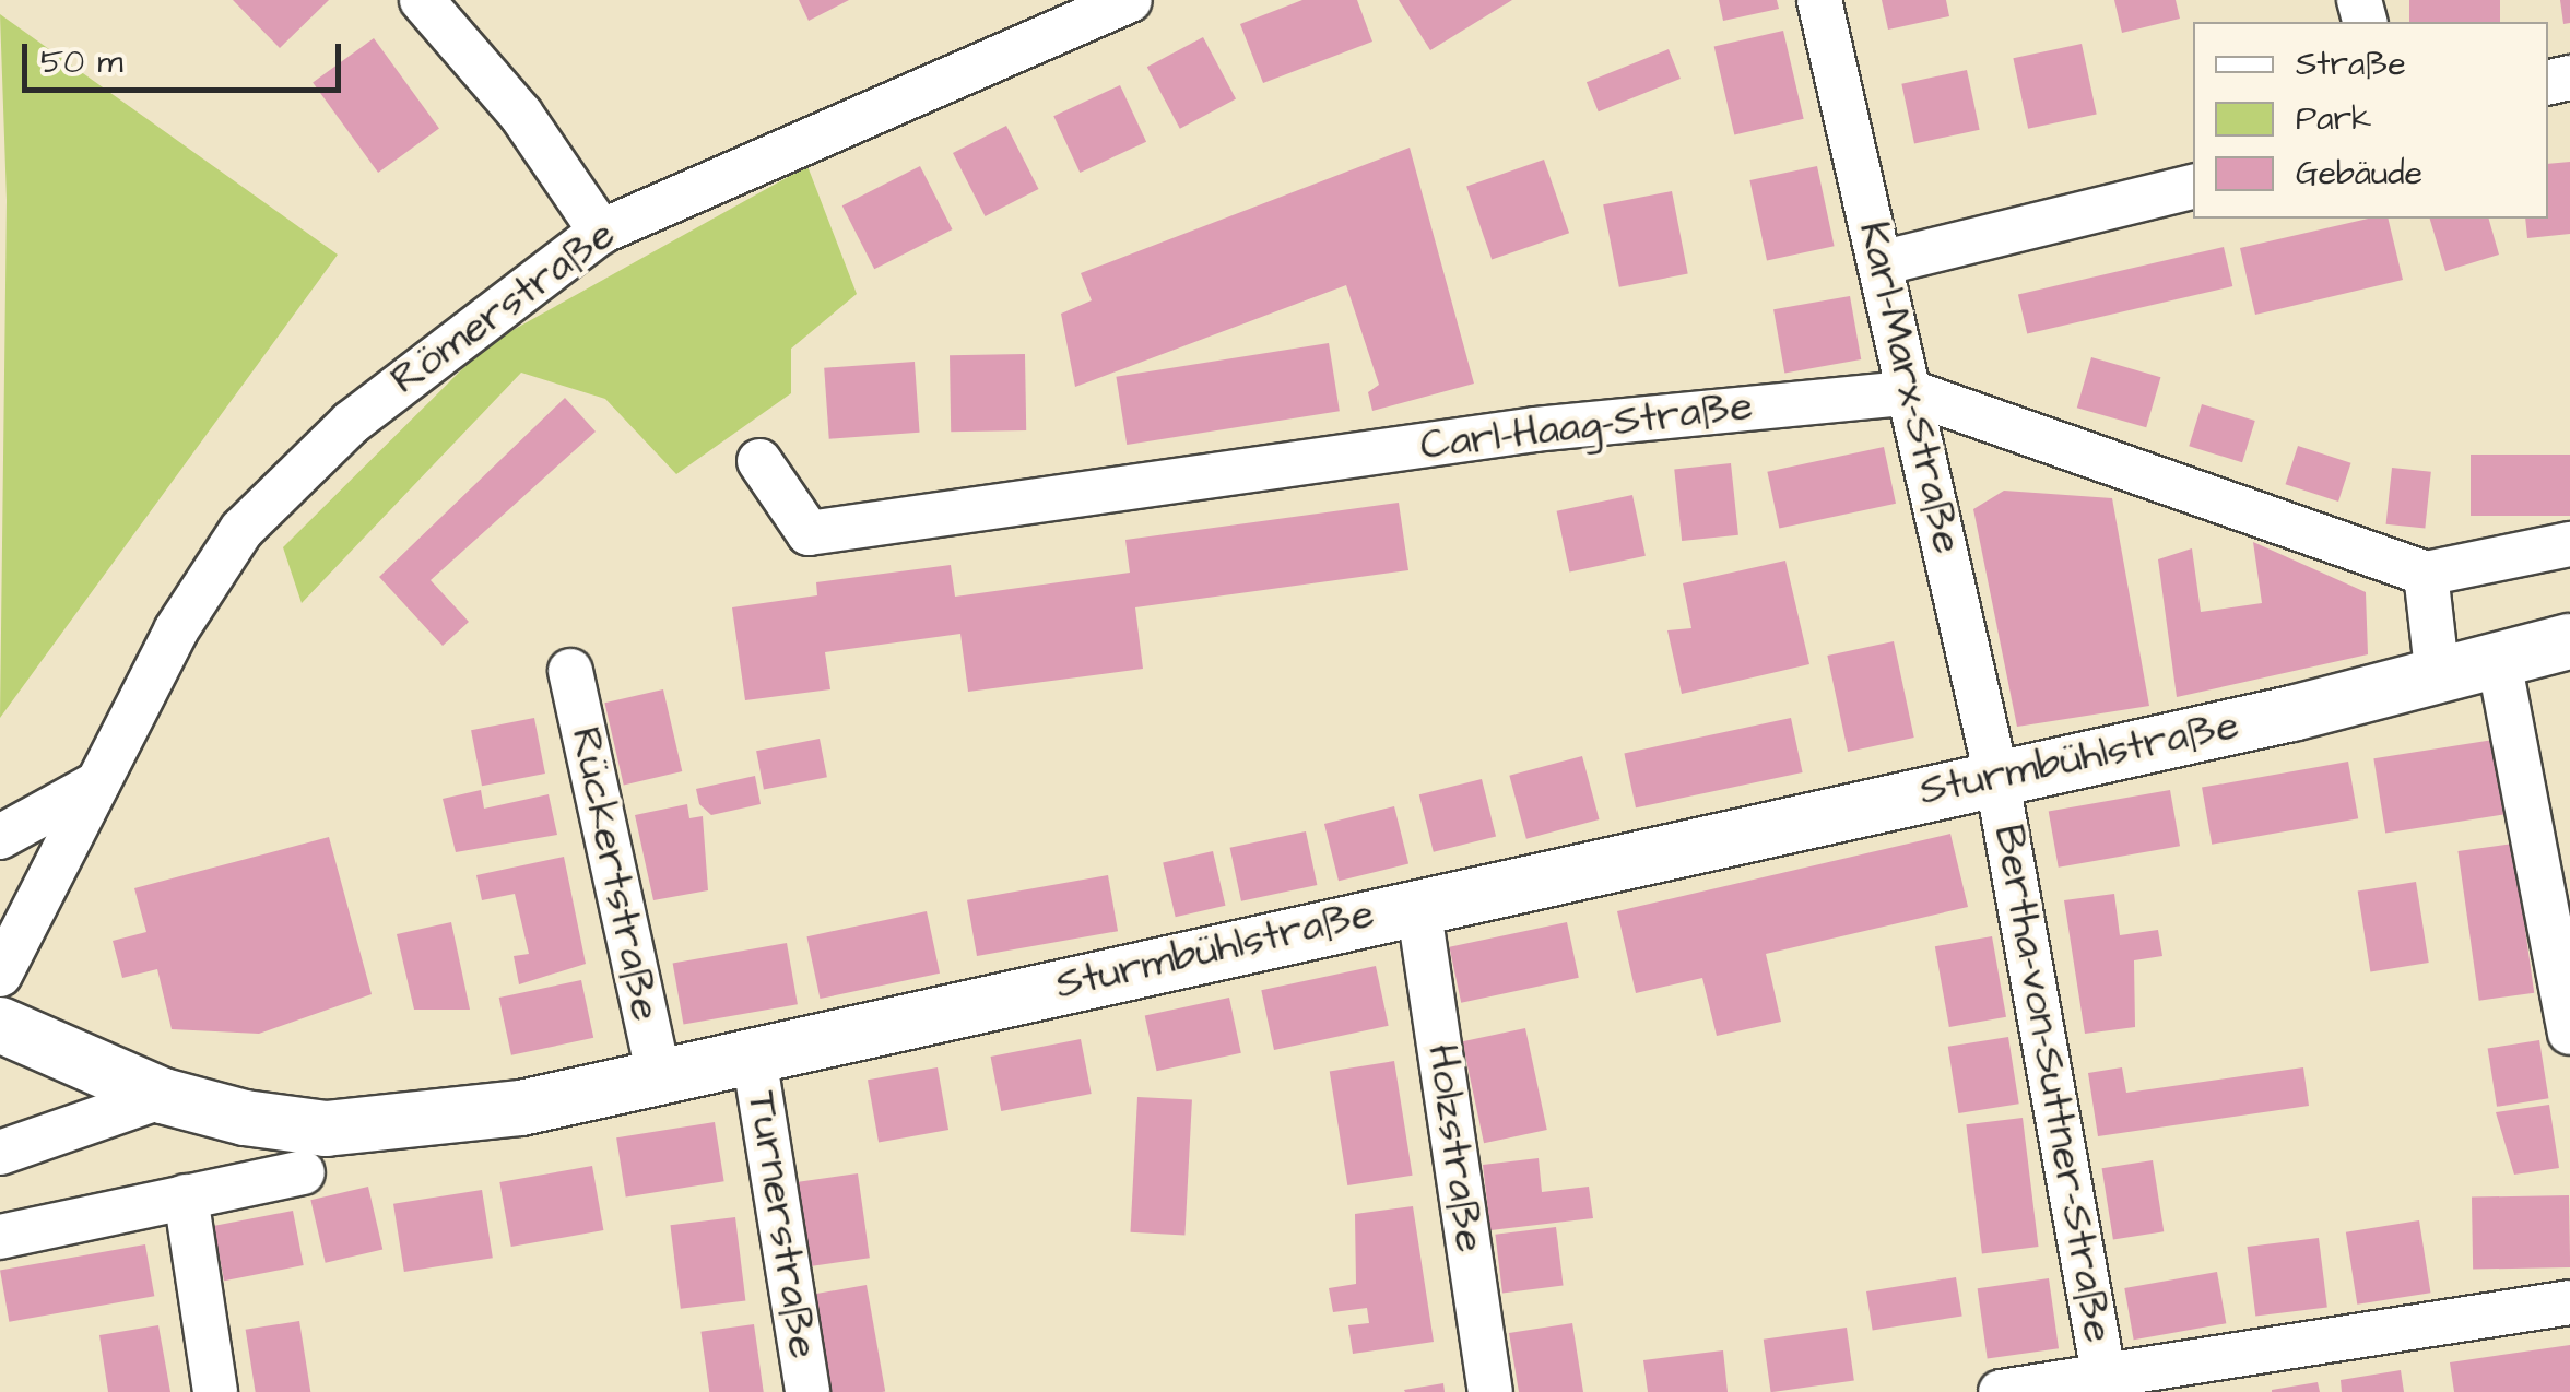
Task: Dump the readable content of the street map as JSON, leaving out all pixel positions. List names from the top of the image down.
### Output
{
  "streets": {
    "main road": ["Sturmbühlstraße"],
    "street": [
      "Römerstraße",
      "Karl-Marx-Straße",
      "Carl-Haag-Straße",
      "Rückertstraße",
      "Bertha-von-Suttner-Straße",
      "Holzstraße",
      "Turnerstraße"
    ]
  },
  "crossings": [
    ["Karl-Marx-Straße", "Carl-Haag-Straße"],
    ["Karl-Marx-Straße", "Sturmbühlstraße"],
    ["Karl-Marx-Straße", "Bertha-von-Suttner-Straße"],
    ["Sturmbühlstraße", "Rückertstraße"],
    ["Sturmbühlstraße", "Bertha-von-Suttner-Straße"],
    ["Sturmbühlstraße", "Holzstraße"],
    ["Sturmbühlstraße", "Turnerstraße"]
  ],
  "legend": ["Straße", "Park", "Gebäude"],
  "scale_bar": "50 m"
}
